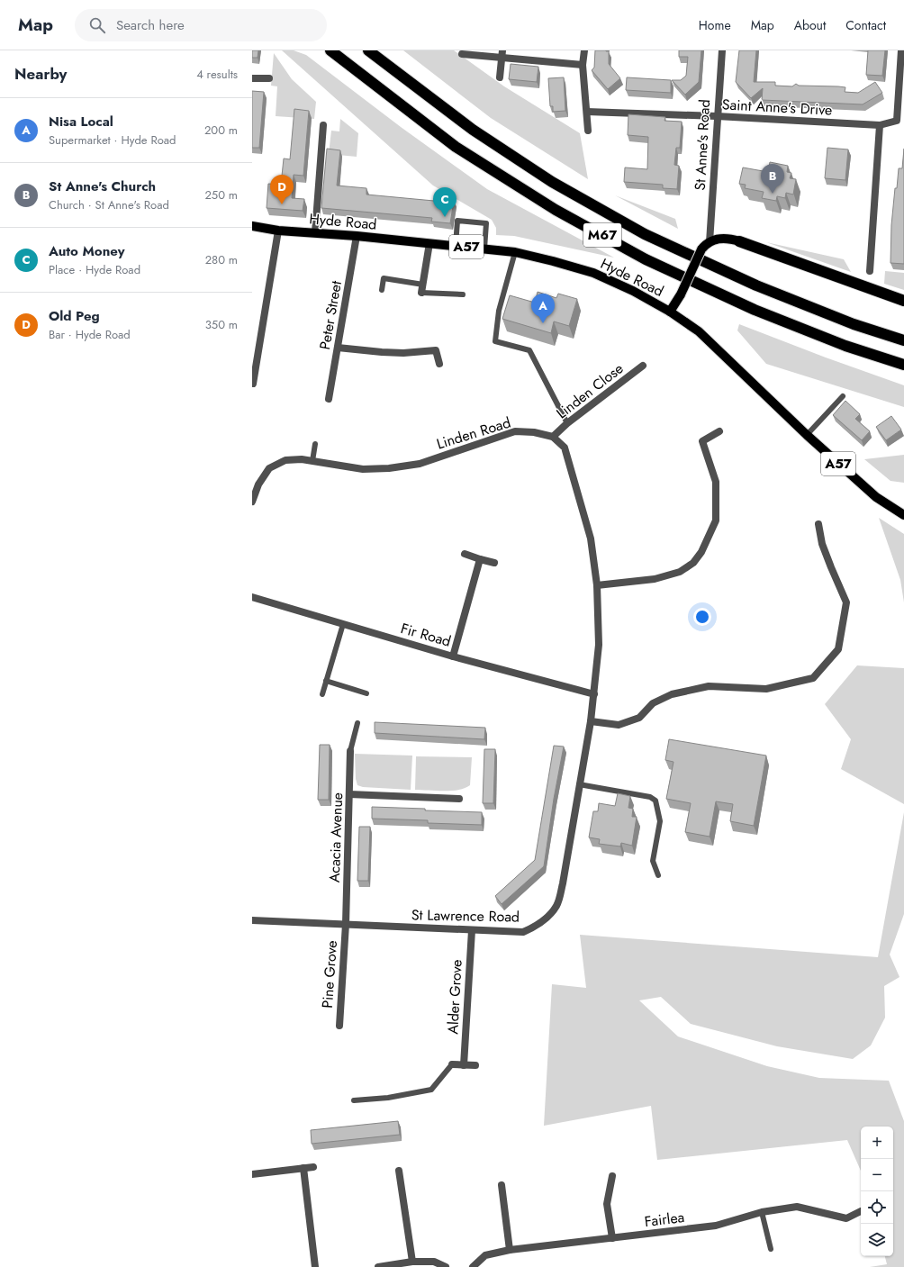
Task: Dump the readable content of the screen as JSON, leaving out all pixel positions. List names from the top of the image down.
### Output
{
  "streets": {
    "highway": ["M67"],
    "main road": ["Hyde Road", "A57"],
    "street": [
      "Saint Anne's Drive",
      "St Anne's Road",
      "Peter Street",
      "Linden Close",
      "Linden Road",
      "Fir Road",
      "Acacia Avenue",
      "St Lawrence Road",
      "Pine Grove",
      "Alder Grove",
      "Fairlea"
    ]
  },
  "crossings": [
    ["Saint Anne's Drive", "St Anne's Road"],
    ["Hyde Road", "Peter Street"],
    ["Linden Close", "Linden Road"],
    ["Acacia Avenue", "St Lawrence Road"],
    ["Acacia Avenue", "Pine Grove"],
    ["St Lawrence Road", "Pine Grove"],
    ["St Lawrence Road", "Alder Grove"]
  ],
  "page": {
    "header": "Map",
    "search": "Search here",
    "nav": [
      "Home",
      "Map",
      "About",
      "Contact"
    ],
    "heading": ["Nearby", "4 results"],
    "list": [
      {
        "mark": "A",
        "name": "Nisa Local",
        "note": "Supermarket · Hyde Road",
        "value": "200 m"
      },
      {
        "mark": "B",
        "name": "St Anne's Church",
        "note": "Church · St Anne's Road",
        "value": "250 m"
      },
      {
        "mark": "C",
        "name": "Auto Money",
        "note": "Place · Hyde Road",
        "value": "280 m"
      },
      {
        "mark": "D",
        "name": "Old Peg",
        "note": "Bar · Hyde Road",
        "value": "350 m"
      }
    ],
    "pins": [
      "B",
      "D",
      "C",
      "A"
    ],
    "map_buttons": ["+", "−"]
  }
}
